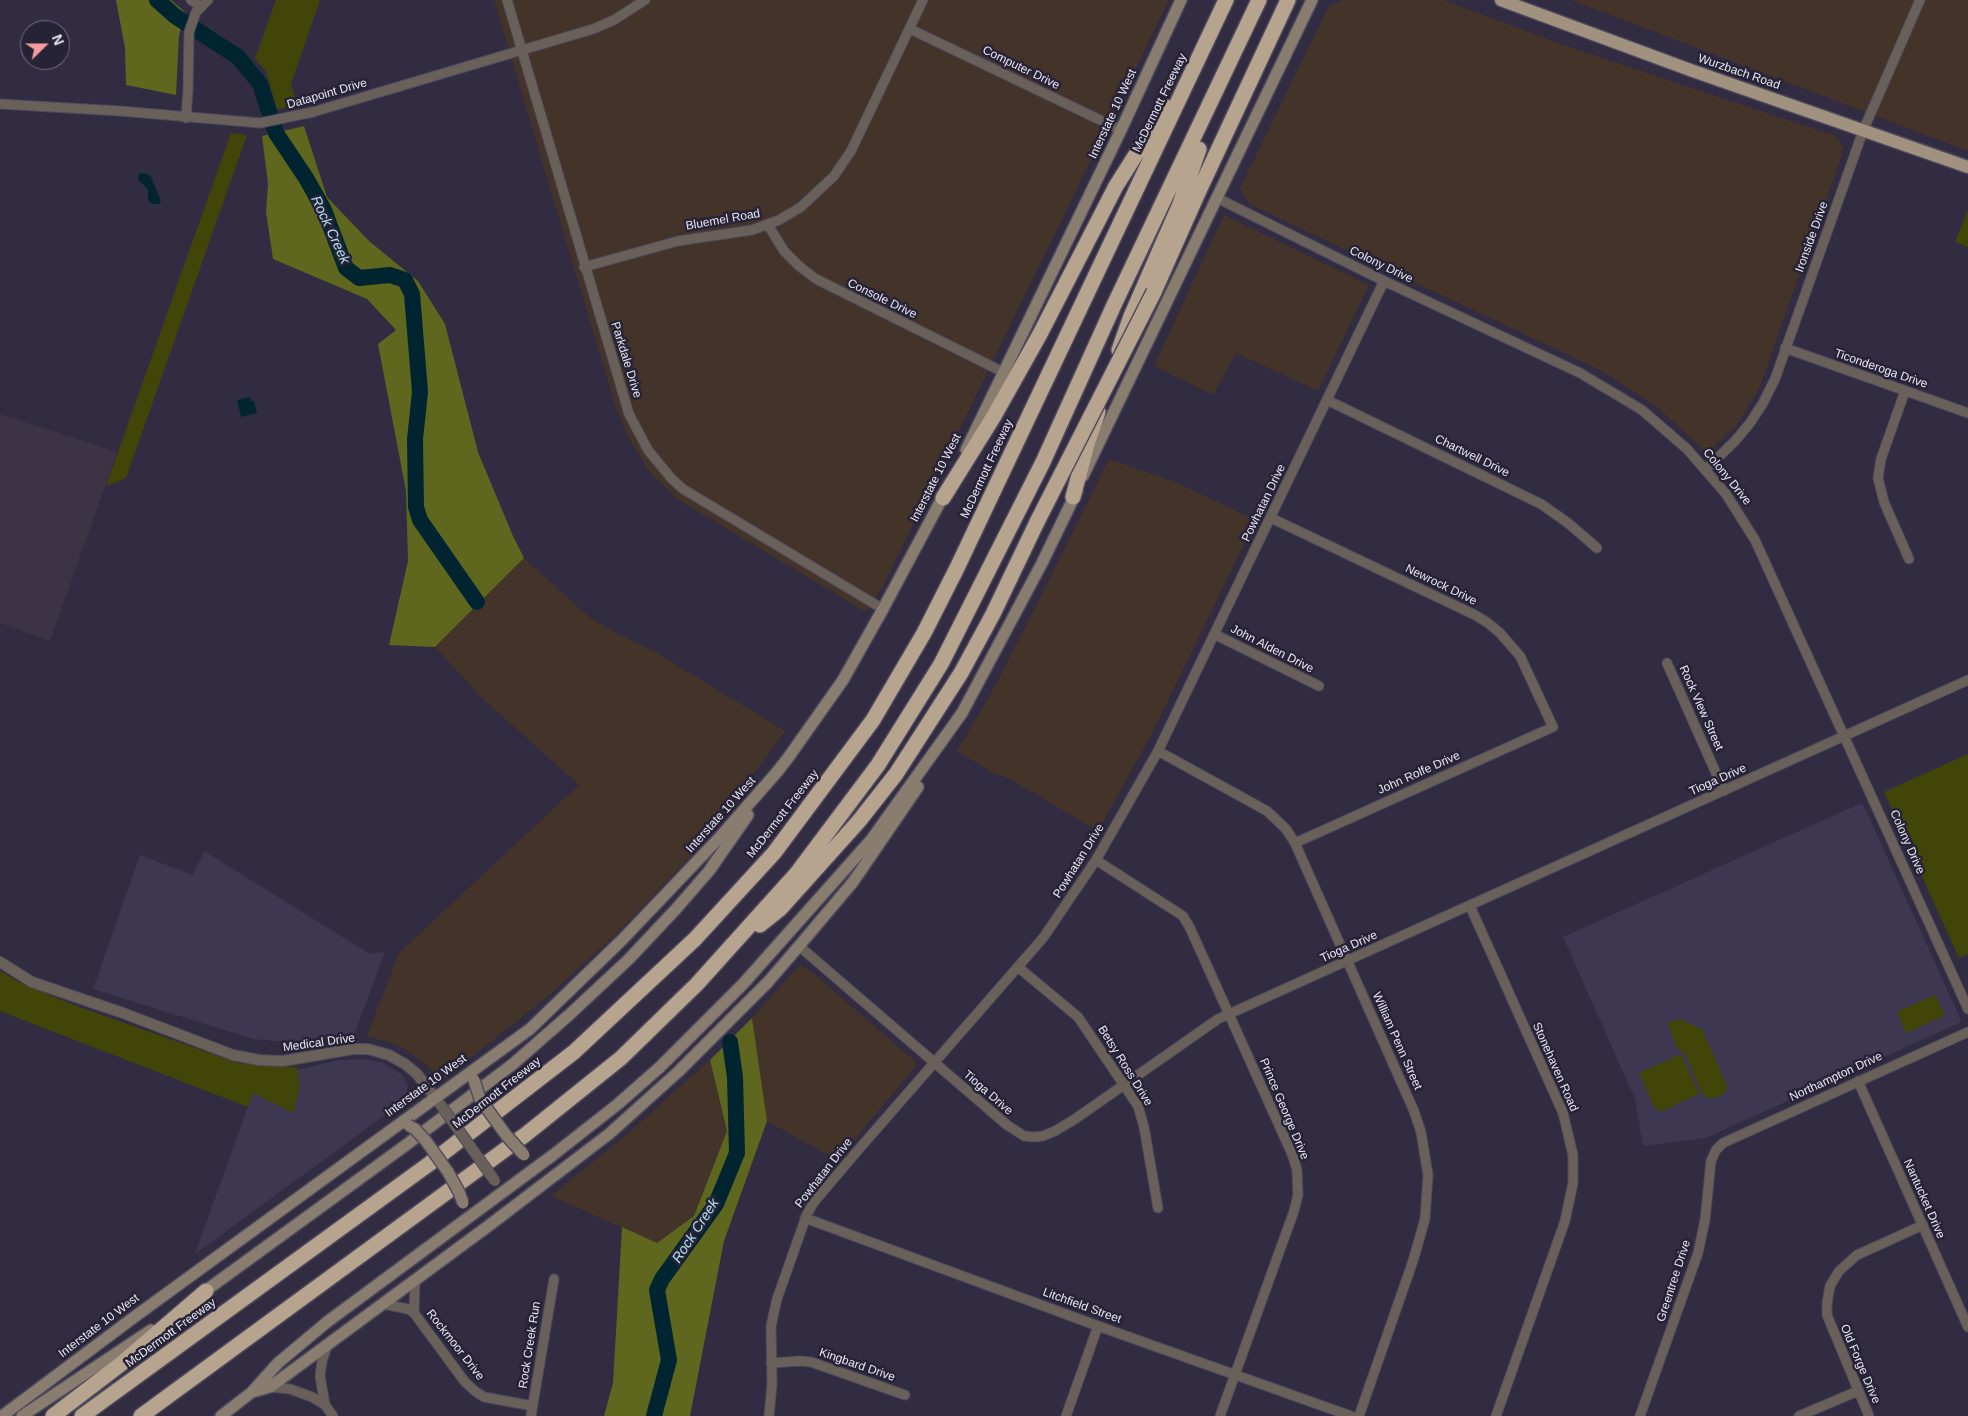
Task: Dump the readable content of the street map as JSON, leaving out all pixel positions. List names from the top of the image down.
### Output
{
  "streets": {
    "highway": ["McDermott Freeway"],
    "main road": ["Wurzbach Road", "Interstate 10 West"],
    "street": [
      "Computer Drive",
      "Datapoint Drive",
      "Bluemel Road",
      "Ironside Drive",
      "Colony Drive",
      "Console Drive",
      "Parkdale Drive",
      "Ticonderoga Drive",
      "Chartwell Drive",
      "Powhatan Drive",
      "Newrock Drive",
      "John Alden Drive",
      "Rock View Street",
      "John Rolfe Drive",
      "Tioga Drive",
      "William Penn Street",
      "Medical Drive",
      "Betsy Ross Drive",
      "Stonehaven Road",
      "Northampton Drive",
      "Prince George Drive",
      "Nantucket Drive",
      "Greentree Drive",
      "Litchfield Street",
      "Rockmoor Drive",
      "Rock Creek Run",
      "Old Forge Drive",
      "Kingbard Drive"
    ]
  },
  "crossings": [
    ["Computer Drive", "Interstate 10 West"],
    ["Computer Drive", "Bluemel Road"],
    ["Wurzbach Road", "Ironside Drive"],
    ["Datapoint Drive", "Parkdale Drive"],
    ["Interstate 10 West", "Console Drive"],
    ["Interstate 10 West", "Parkdale Drive"],
    ["Interstate 10 West", "Medical Drive"],
    ["Bluemel Road", "Console Drive"],
    ["Bluemel Road", "Parkdale Drive"],
    ["Ironside Drive", "Colony Drive"],
    ["Ironside Drive", "Ticonderoga Drive"],
    ["Colony Drive", "Powhatan Drive"],
    ["Colony Drive", "Tioga Drive"],
    ["Chartwell Drive", "Powhatan Drive"],
    ["Powhatan Drive", "Newrock Drive"],
    ["Powhatan Drive", "John Alden Drive"],
    ["Powhatan Drive", "Tioga Drive"],
    ["Powhatan Drive", "William Penn Street"],
    ["Powhatan Drive", "Betsy Ross Drive"],
    ["Powhatan Drive", "Prince George Drive"],
    ["Powhatan Drive", "Litchfield Street"],
    ["Powhatan Drive", "Kingbard Drive"],
    ["Newrock Drive", "John Rolfe Drive"],
    ["Rock View Street", "Tioga Drive"],
    ["John Rolfe Drive", "William Penn Street"],
    ["Tioga Drive", "William Penn Street"],
    ["Tioga Drive", "Betsy Ross Drive"],
    ["Tioga Drive", "Stonehaven Road"],
    ["Tioga Drive", "Prince George Drive"],
    ["Northampton Drive", "Nantucket Drive"],
    ["Northampton Drive", "Greentree Drive"],
    ["Prince George Drive", "Litchfield Street"],
    ["Nantucket Drive", "Old Forge Drive"],
    ["Rockmoor Drive", "Rock Creek Run"]
  ],
  "water": ["Rock Creek"],
  "north": "right"
}
